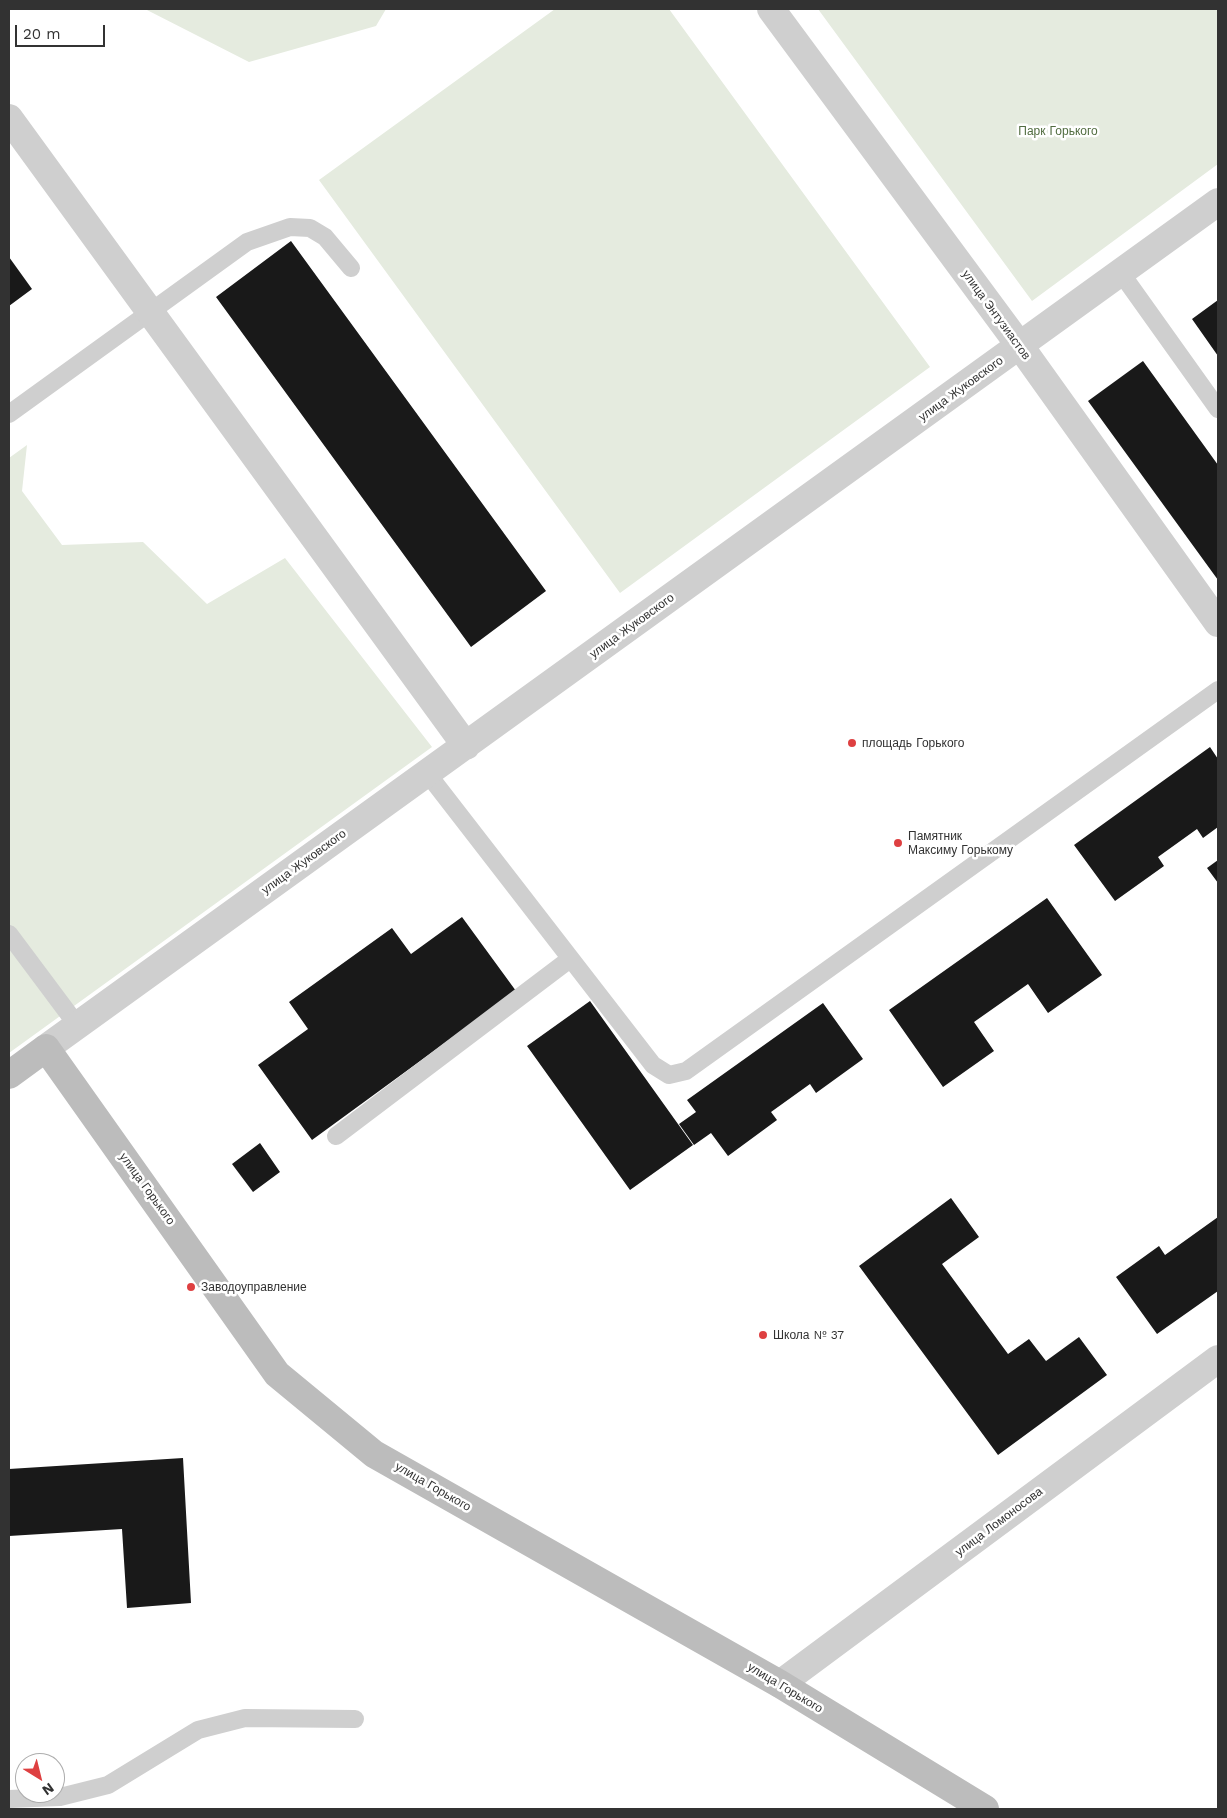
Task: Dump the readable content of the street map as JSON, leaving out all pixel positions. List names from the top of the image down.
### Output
{
  "streets": {
    "main road": ["улица Горького"],
    "street": ["улица Энтузиастов", "улица Жуковского", "улица Ломоносова"]
  },
  "crossings": [
    ["улица Энтузиастов", "улица Жуковского"],
    ["улица Жуковского", "улица Горького"],
    ["улица Горького", "улица Ломоносова"]
  ],
  "parks": ["Парк Горького"],
  "places": [
    "площадь Горького",
    "Памятник Максиму Горькому",
    "Заводоуправление",
    "Школа № 37"
  ],
  "scale_bar": "20 m",
  "north": "bottom right"
}
